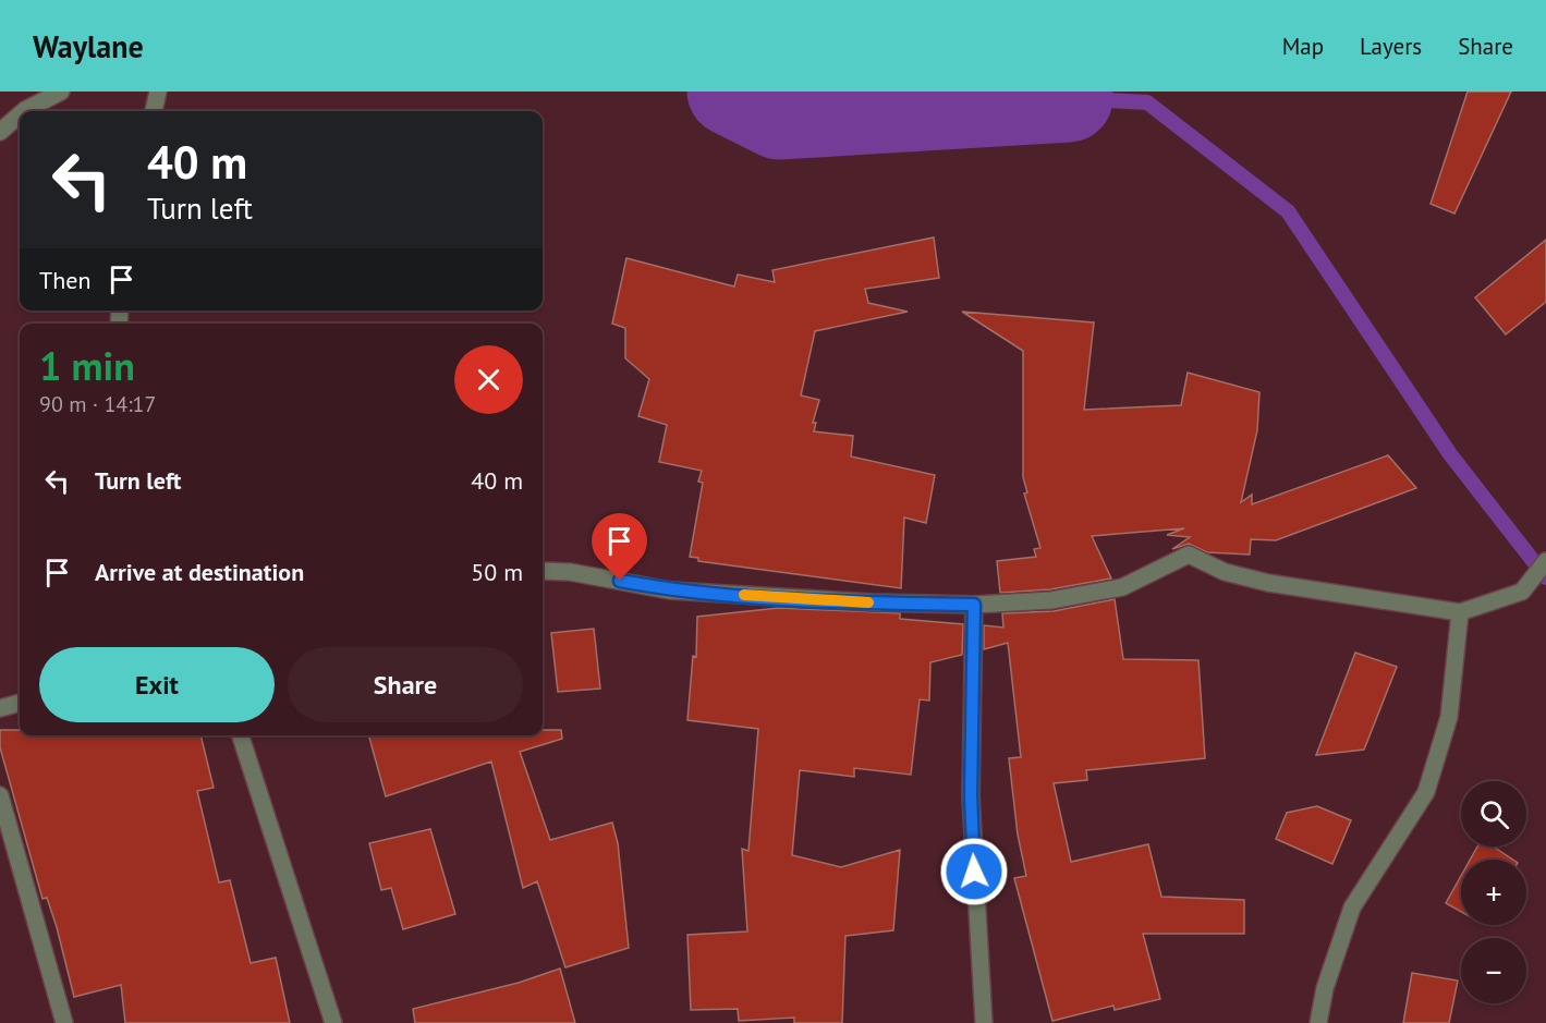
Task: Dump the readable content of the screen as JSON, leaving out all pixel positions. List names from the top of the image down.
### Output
{
  "page": {
    "header": "Waylane",
    "nav": ["Map", "Layers", "Share"],
    "turn": ["40 m", "Turn left"],
    "then": "Then",
    "heading": ["1 min", "90 m · 14:17"],
    "list": [
      {
        "name": "Turn left",
        "value": "40 m"
      },
      {
        "name": "Arrive at destination",
        "value": "50 m"
      }
    ],
    "buttons": ["Exit", "Share"],
    "map_buttons": ["+", "−"]
  }
}
